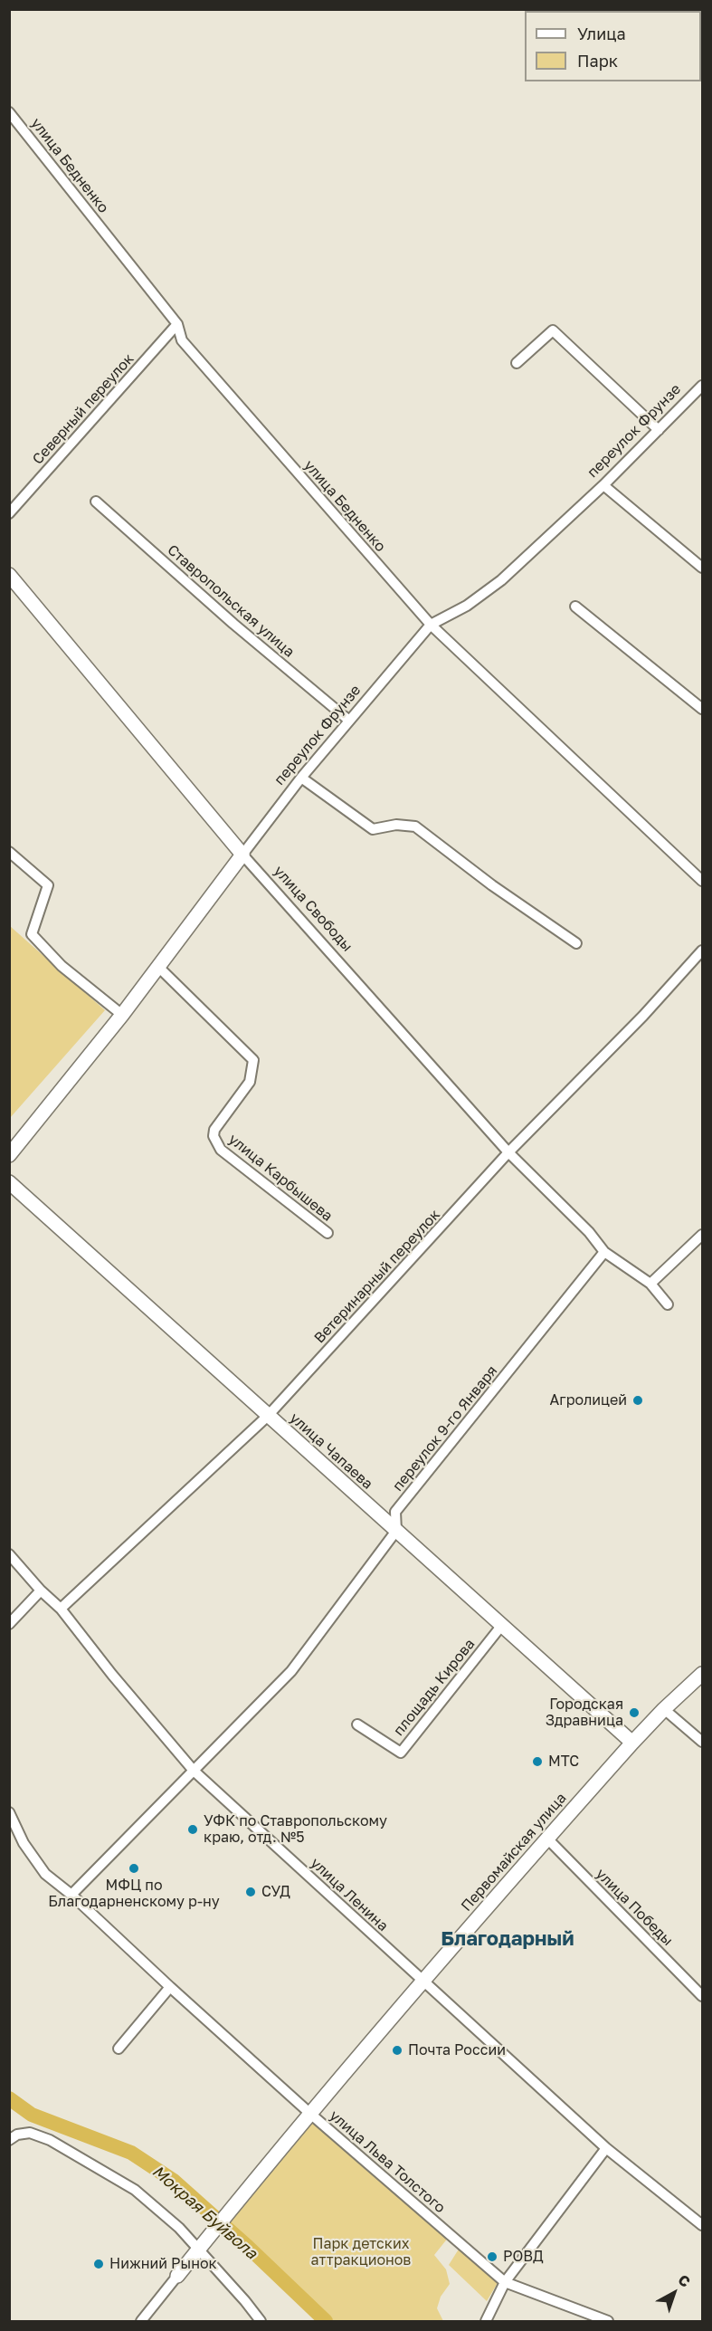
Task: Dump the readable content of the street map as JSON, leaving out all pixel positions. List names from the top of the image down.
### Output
{
  "streets": {
    "main road": [
      "переулок Фрунзе",
      "улица Свободы",
      "улица Чапаева",
      "Первомайская улица"
    ],
    "street": [
      "улица Бедненко",
      "Северный переулок",
      "Ставропольская улица",
      "улица Карбышева",
      "Ветеринарный переулок",
      "переулок 9-го Января",
      "площадь Кирова",
      "улица Ленина",
      "улица Победы",
      "улица Льва Толстого"
    ]
  },
  "crossings": [
    ["улица Бедненко", "Северный переулок"],
    ["улица Бедненко", "переулок Фрунзе"],
    ["переулок Фрунзе", "Ставропольская улица"],
    ["переулок Фрунзе", "улица Свободы"],
    ["переулок Фрунзе", "улица Карбышева"],
    ["улица Свободы", "Ветеринарный переулок"],
    ["улица Свободы", "переулок 9-го Января"],
    ["Ветеринарный переулок", "улица Чапаева"],
    ["Ветеринарный переулок", "улица Ленина"],
    ["переулок 9-го Января", "улица Чапаева"],
    ["переулок 9-го Января", "улица Ленина"],
    ["переулок 9-го Января", "улица Льва Толстого"],
    ["улица Чапаева", "площадь Кирова"],
    ["улица Чапаева", "Первомайская улица"],
    ["Первомайская улица", "улица Ленина"],
    ["Первомайская улица", "улица Победы"],
    ["Первомайская улица", "улица Льва Толстого"]
  ],
  "districts": ["Благодарный"],
  "water": ["Мокрая Буйвола"],
  "parks": ["Парк детских аттракционов"],
  "places": [
    "Агролицей",
    "Городская Здравница",
    "МТС",
    "УФК по Ставропольскому краю, отд. №5",
    "МФЦ по Благодарненскому р-ну",
    "СУД",
    "Почта России",
    "РОВД",
    "Нижний Рынок"
  ],
  "legend": ["Улица", "Парк"],
  "north": "top right"
}
